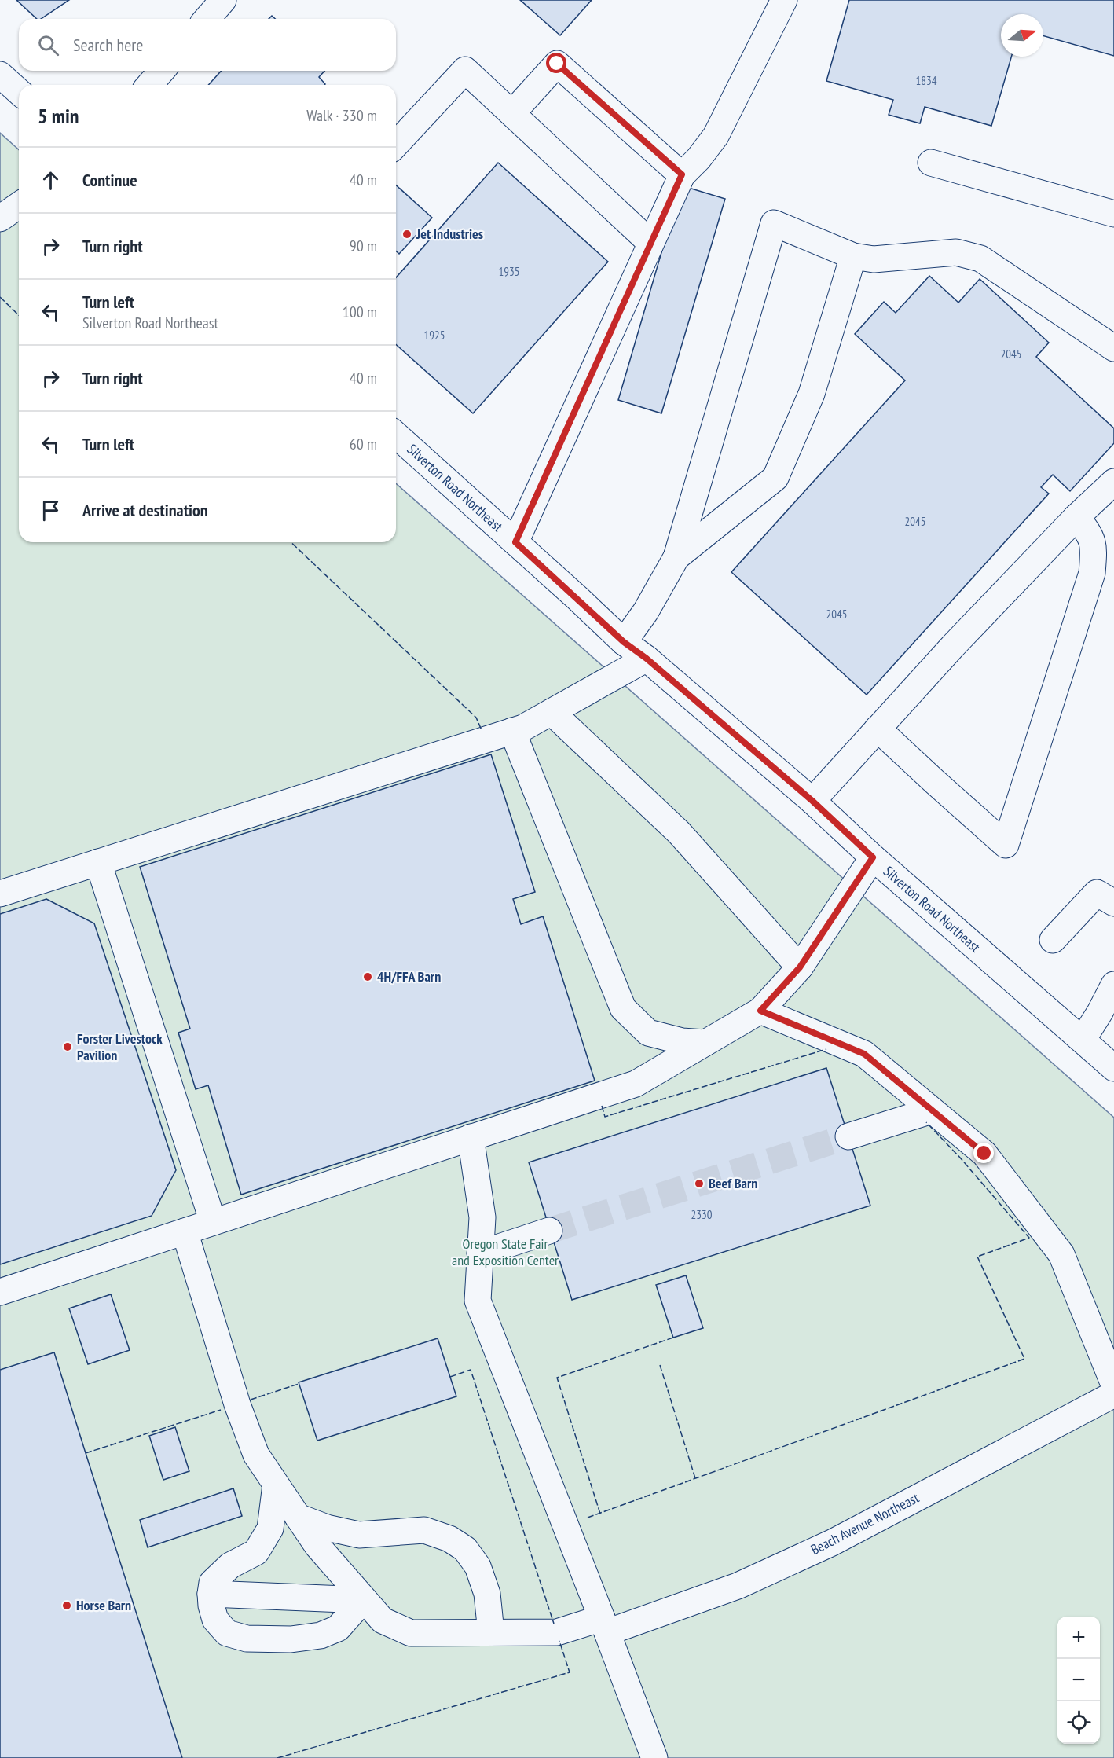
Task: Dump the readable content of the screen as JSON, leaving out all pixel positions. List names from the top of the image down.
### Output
{
  "streets": {
    "main road": ["Silverton Road Northeast", "Beach Avenue Northeast"]
  },
  "parks": ["Oregon State Fair and Exposition Center"],
  "places": [
    "Jet Industries",
    "4H/FFA Barn",
    "Forster Livestock Pavilion",
    "Beef Barn",
    "Horse Barn"
  ],
  "house_numbers": [
    "1834",
    "1935",
    "1925",
    "2045",
    "2045",
    "2045",
    "2330"
  ],
  "north": "right",
  "page": {
    "search": "Search here",
    "heading": ["5 min", "Walk · 330 m"],
    "list": [
      ["Continue", "40 m"],
      ["Turn right", "90 m"],
      ["Turn left", "Silverton Road Northeast", "100 m"],
      ["Turn right", "40 m"],
      ["Turn left", "60 m"],
      "Arrive at destination"
    ],
    "map_buttons": ["+", "−"]
  }
}
